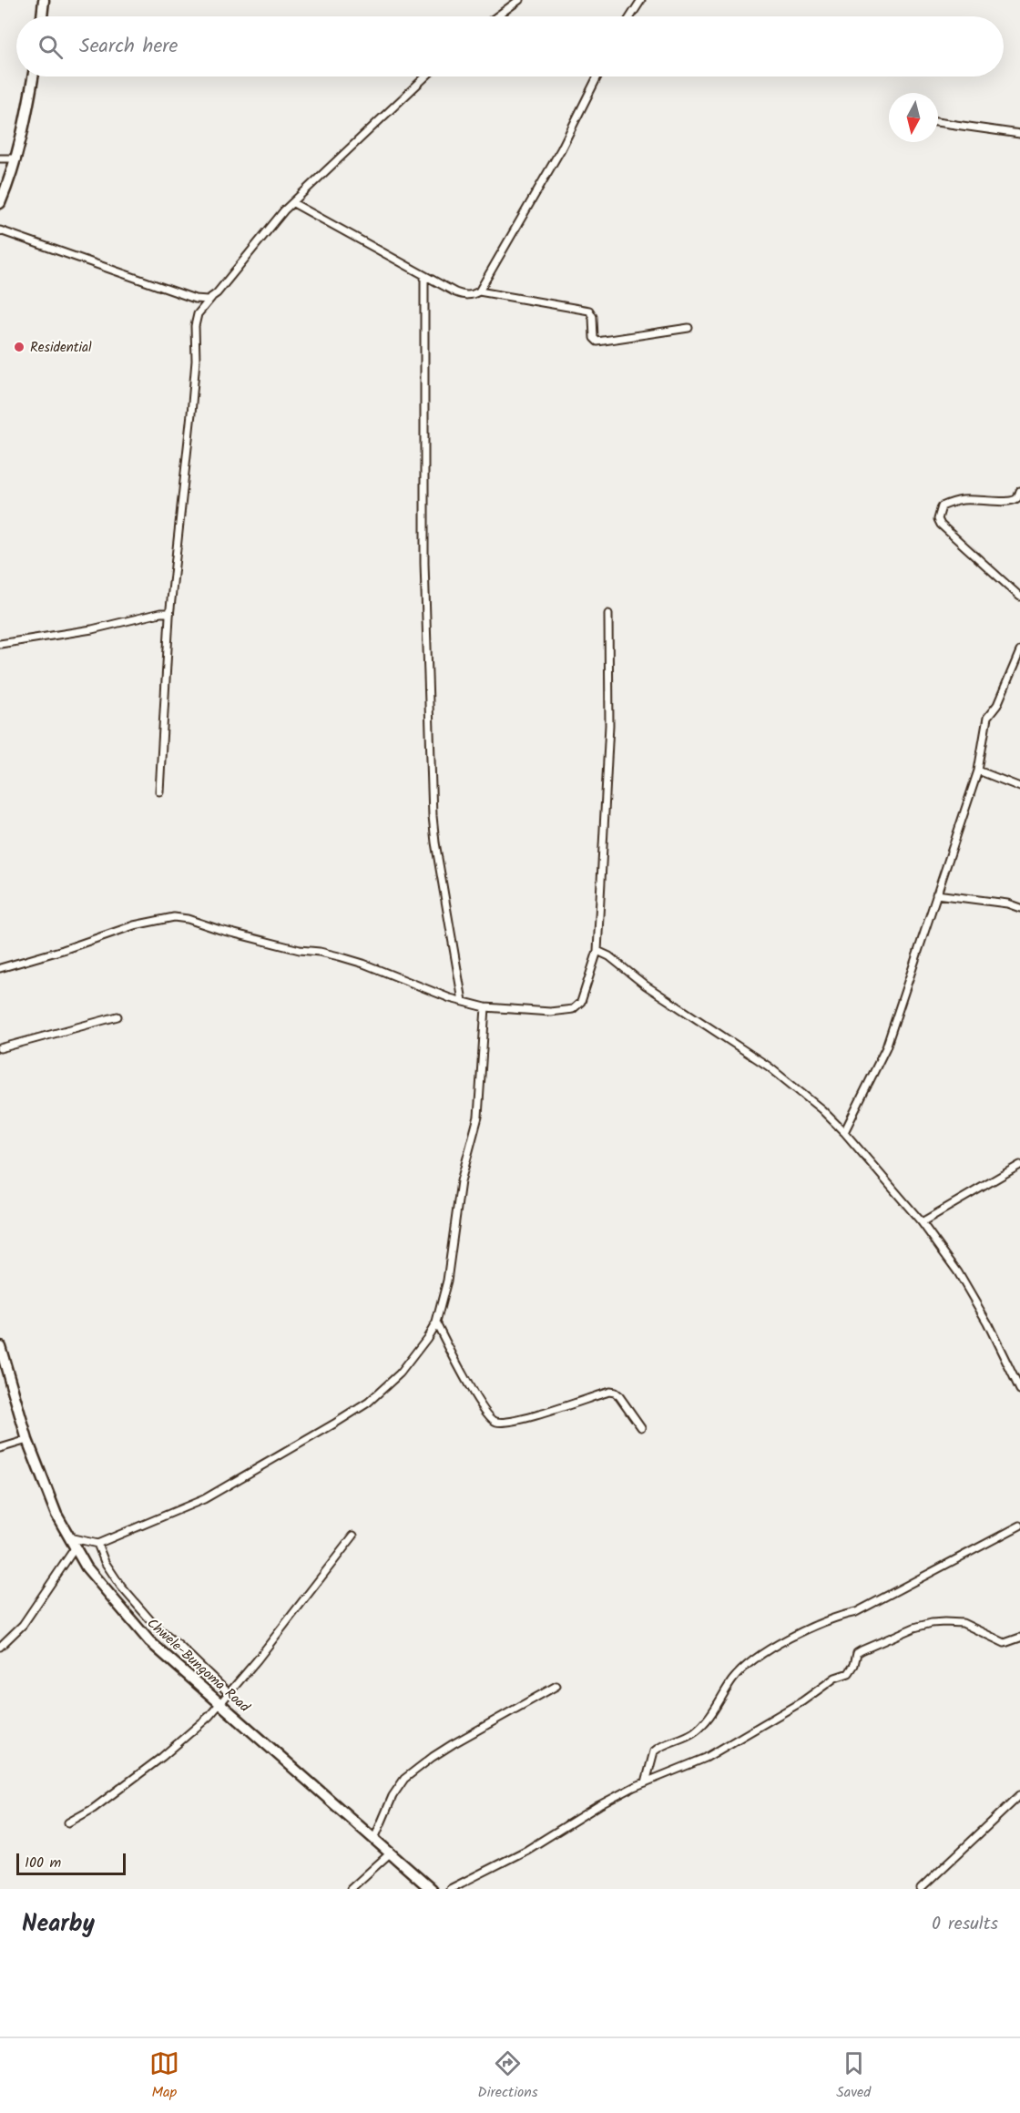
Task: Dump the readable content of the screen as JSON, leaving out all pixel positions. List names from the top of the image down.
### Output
{
  "streets": {
    "main road": ["Chwele-Bungoma Road"]
  },
  "places": ["Residential"],
  "scale_bar": "100 m",
  "north": "bottom",
  "page": {
    "search": "Search here",
    "scale": "100 m",
    "heading": ["Nearby", "0 results"],
    "nav": ["Map", "Directions", "Saved"]
  }
}
